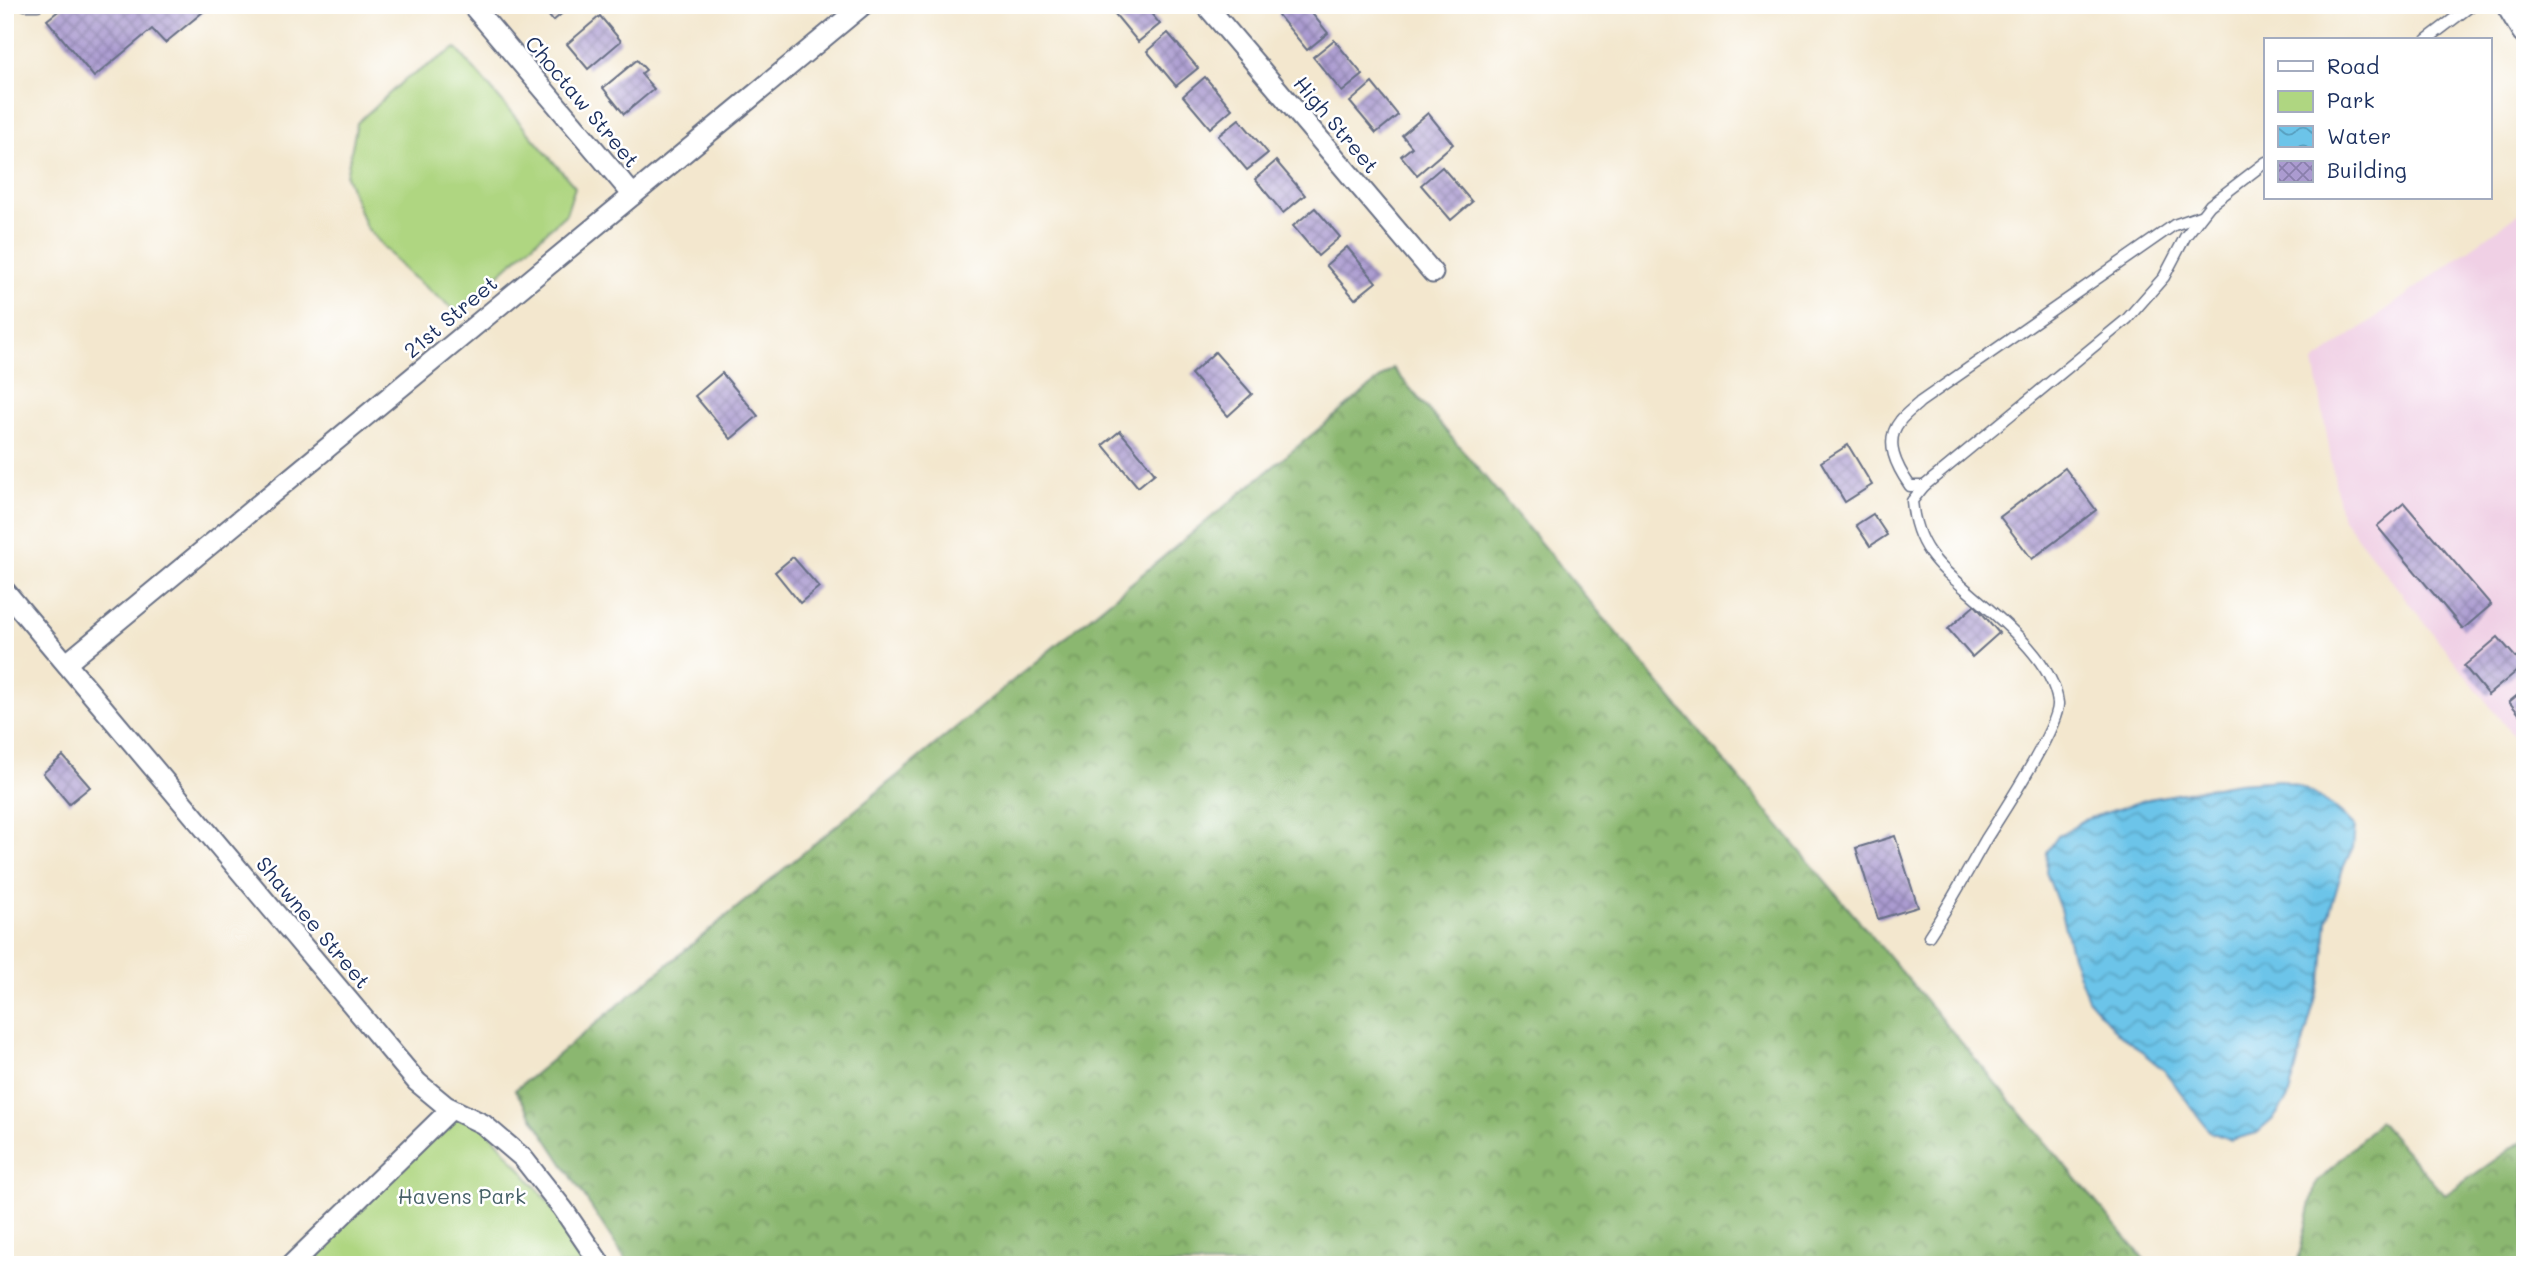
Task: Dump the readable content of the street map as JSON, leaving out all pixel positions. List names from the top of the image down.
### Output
{
  "streets": {
    "street": [
      "Choctaw Street",
      "High Street",
      "21st Street",
      "Shawnee Street"
    ]
  },
  "crossings": [
    ["Choctaw Street", "21st Street"],
    ["21st Street", "Shawnee Street"]
  ],
  "parks": ["Havens Park"],
  "legend": [
    "Road",
    "Park",
    "Water",
    "Building"
  ]
}
